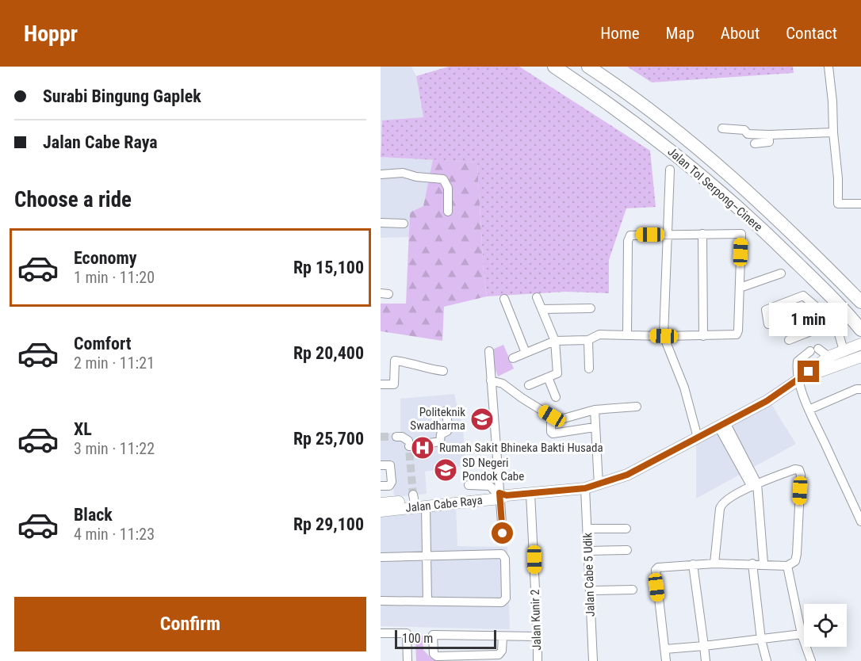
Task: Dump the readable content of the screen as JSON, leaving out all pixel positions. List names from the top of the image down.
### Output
{
  "streets": {
    "highway": ["Jalan Tol Serpong–Cinere"],
    "main road": ["Jalan Cabe Raya"],
    "street": ["Jalan Cabe 5 Udik", "Jalan Kunir 2"]
  },
  "crossings": [
    ["Jalan Cabe Raya", "Jalan Cabe 5 Udik"],
    ["Jalan Cabe Raya", "Jalan Kunir 2"]
  ],
  "places": {
    "school or university": ["Politeknik Swadharma", "SD Negeri Pondok Cabe"],
    "hospital": ["Rumah Sakit Bhineka Bakti Husada"]
  },
  "scale_bar": "100 m",
  "page": {
    "header": "Hoppr",
    "nav": [
      "Home",
      "Map",
      "About",
      "Contact"
    ],
    "banner": ["Surabi Bingung Gaplek", "Jalan Cabe Raya"],
    "heading": "Choose a ride",
    "list": [
      {
        "name": "Economy",
        "note": "1 min · 11:20",
        "value": "Rp 15,100"
      },
      {
        "name": "Comfort",
        "note": "2 min · 11:21",
        "value": "Rp 20,400"
      },
      {
        "name": "XL",
        "note": "3 min · 11:22",
        "value": "Rp 25,700"
      },
      {
        "name": "Black",
        "note": "4 min · 11:23",
        "value": "Rp 29,100"
      }
    ],
    "bubble": "1 min",
    "buttons": "Confirm",
    "scale": "100 m"
  }
}
